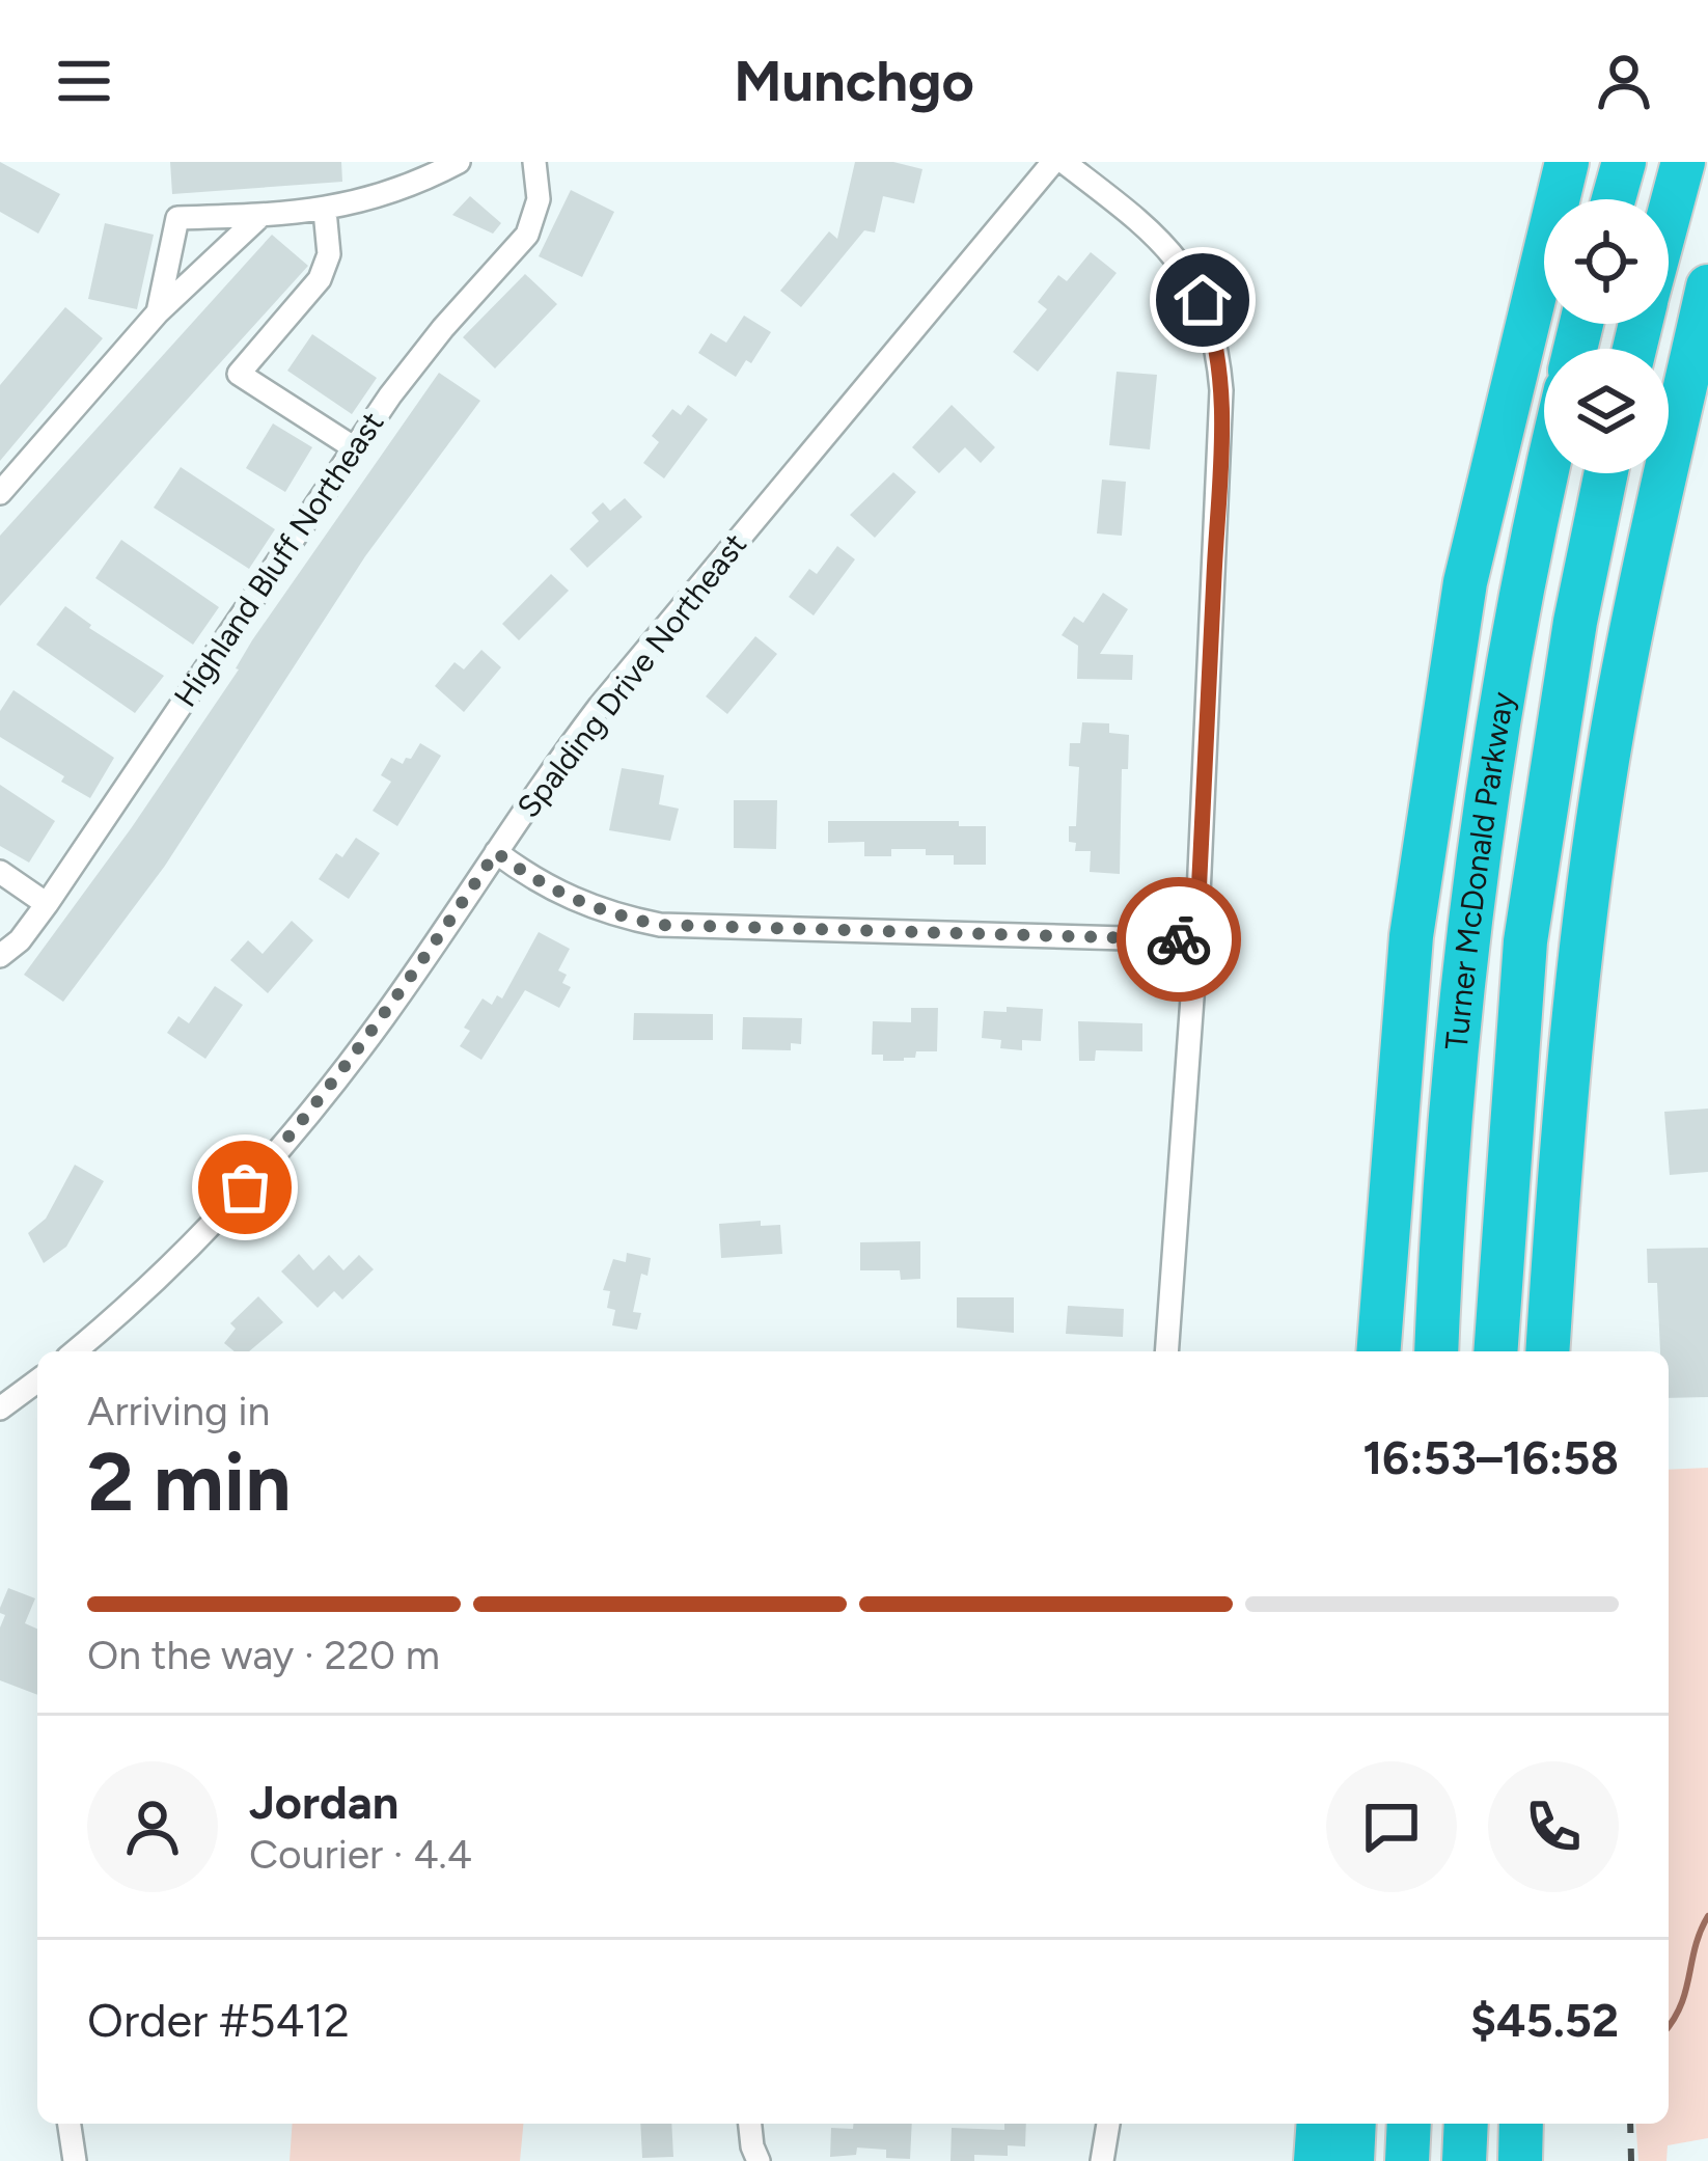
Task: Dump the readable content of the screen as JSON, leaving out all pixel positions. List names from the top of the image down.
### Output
{
  "streets": {
    "highway": ["Turner McDonald Parkway"],
    "street": ["Highland Bluff Northeast", "Spalding Drive Northeast"]
  },
  "page": {
    "header": "Munchgo",
    "heading": ["2 min", "Arriving in", "16:53–16:58"],
    "panel": [
      "Jordan",
      "Courier · 4.4",
      "Order #5412",
      "$45.52"
    ],
    "bar": "On the way · 220 m"
  }
}
